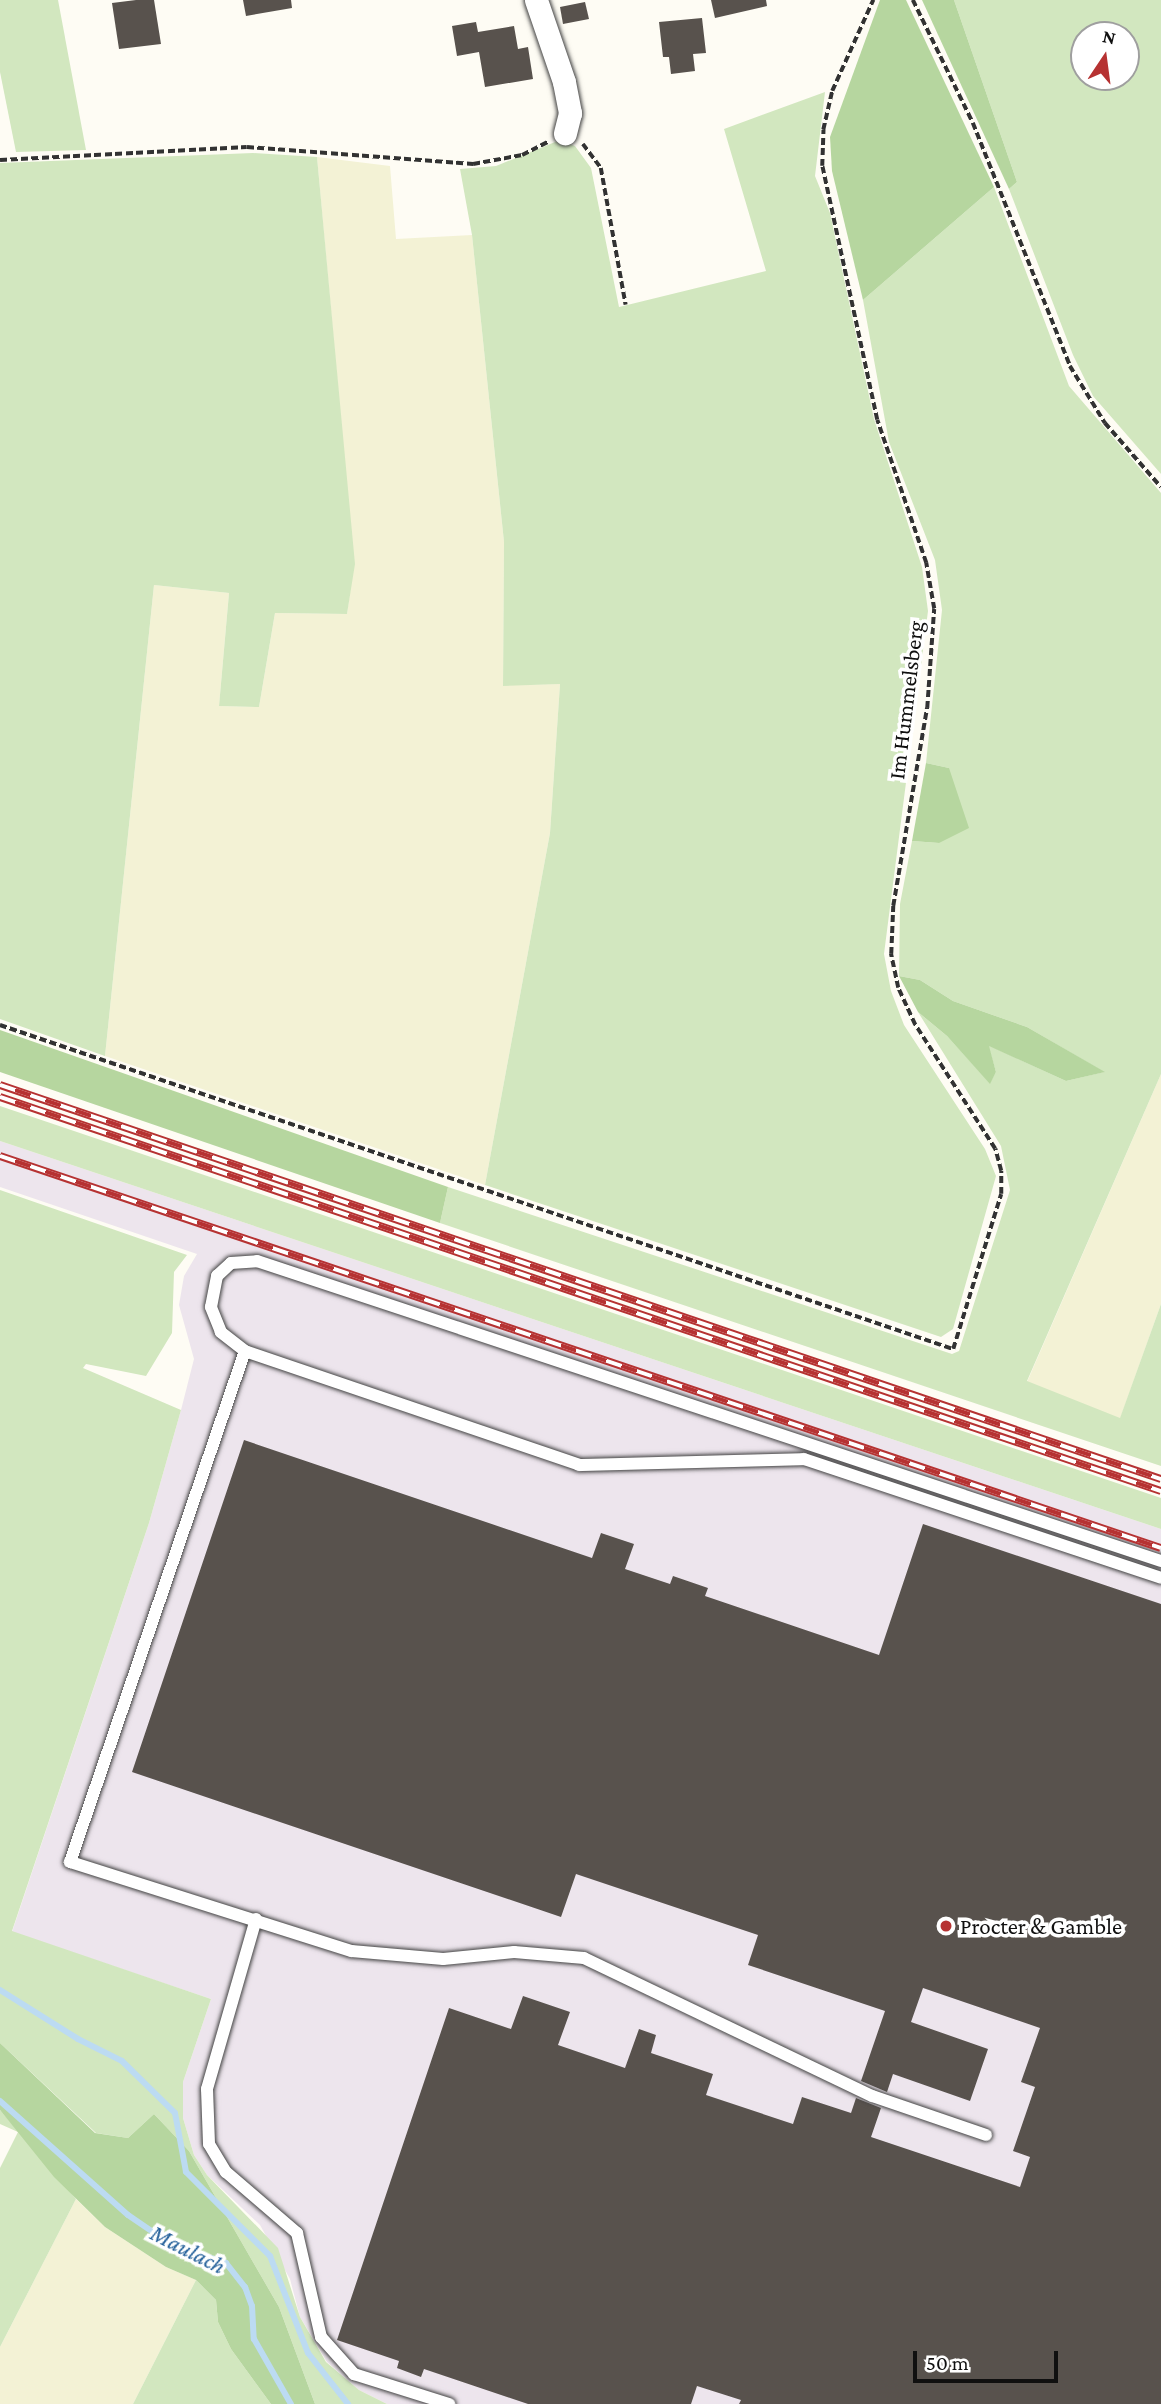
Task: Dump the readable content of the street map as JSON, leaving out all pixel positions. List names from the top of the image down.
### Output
{
  "streets": {
    "path": ["Im Hummelsberg"]
  },
  "water": ["Maulach"],
  "places": ["Procter & Gamble"],
  "scale_bar": "50 m",
  "north": "top"
}
